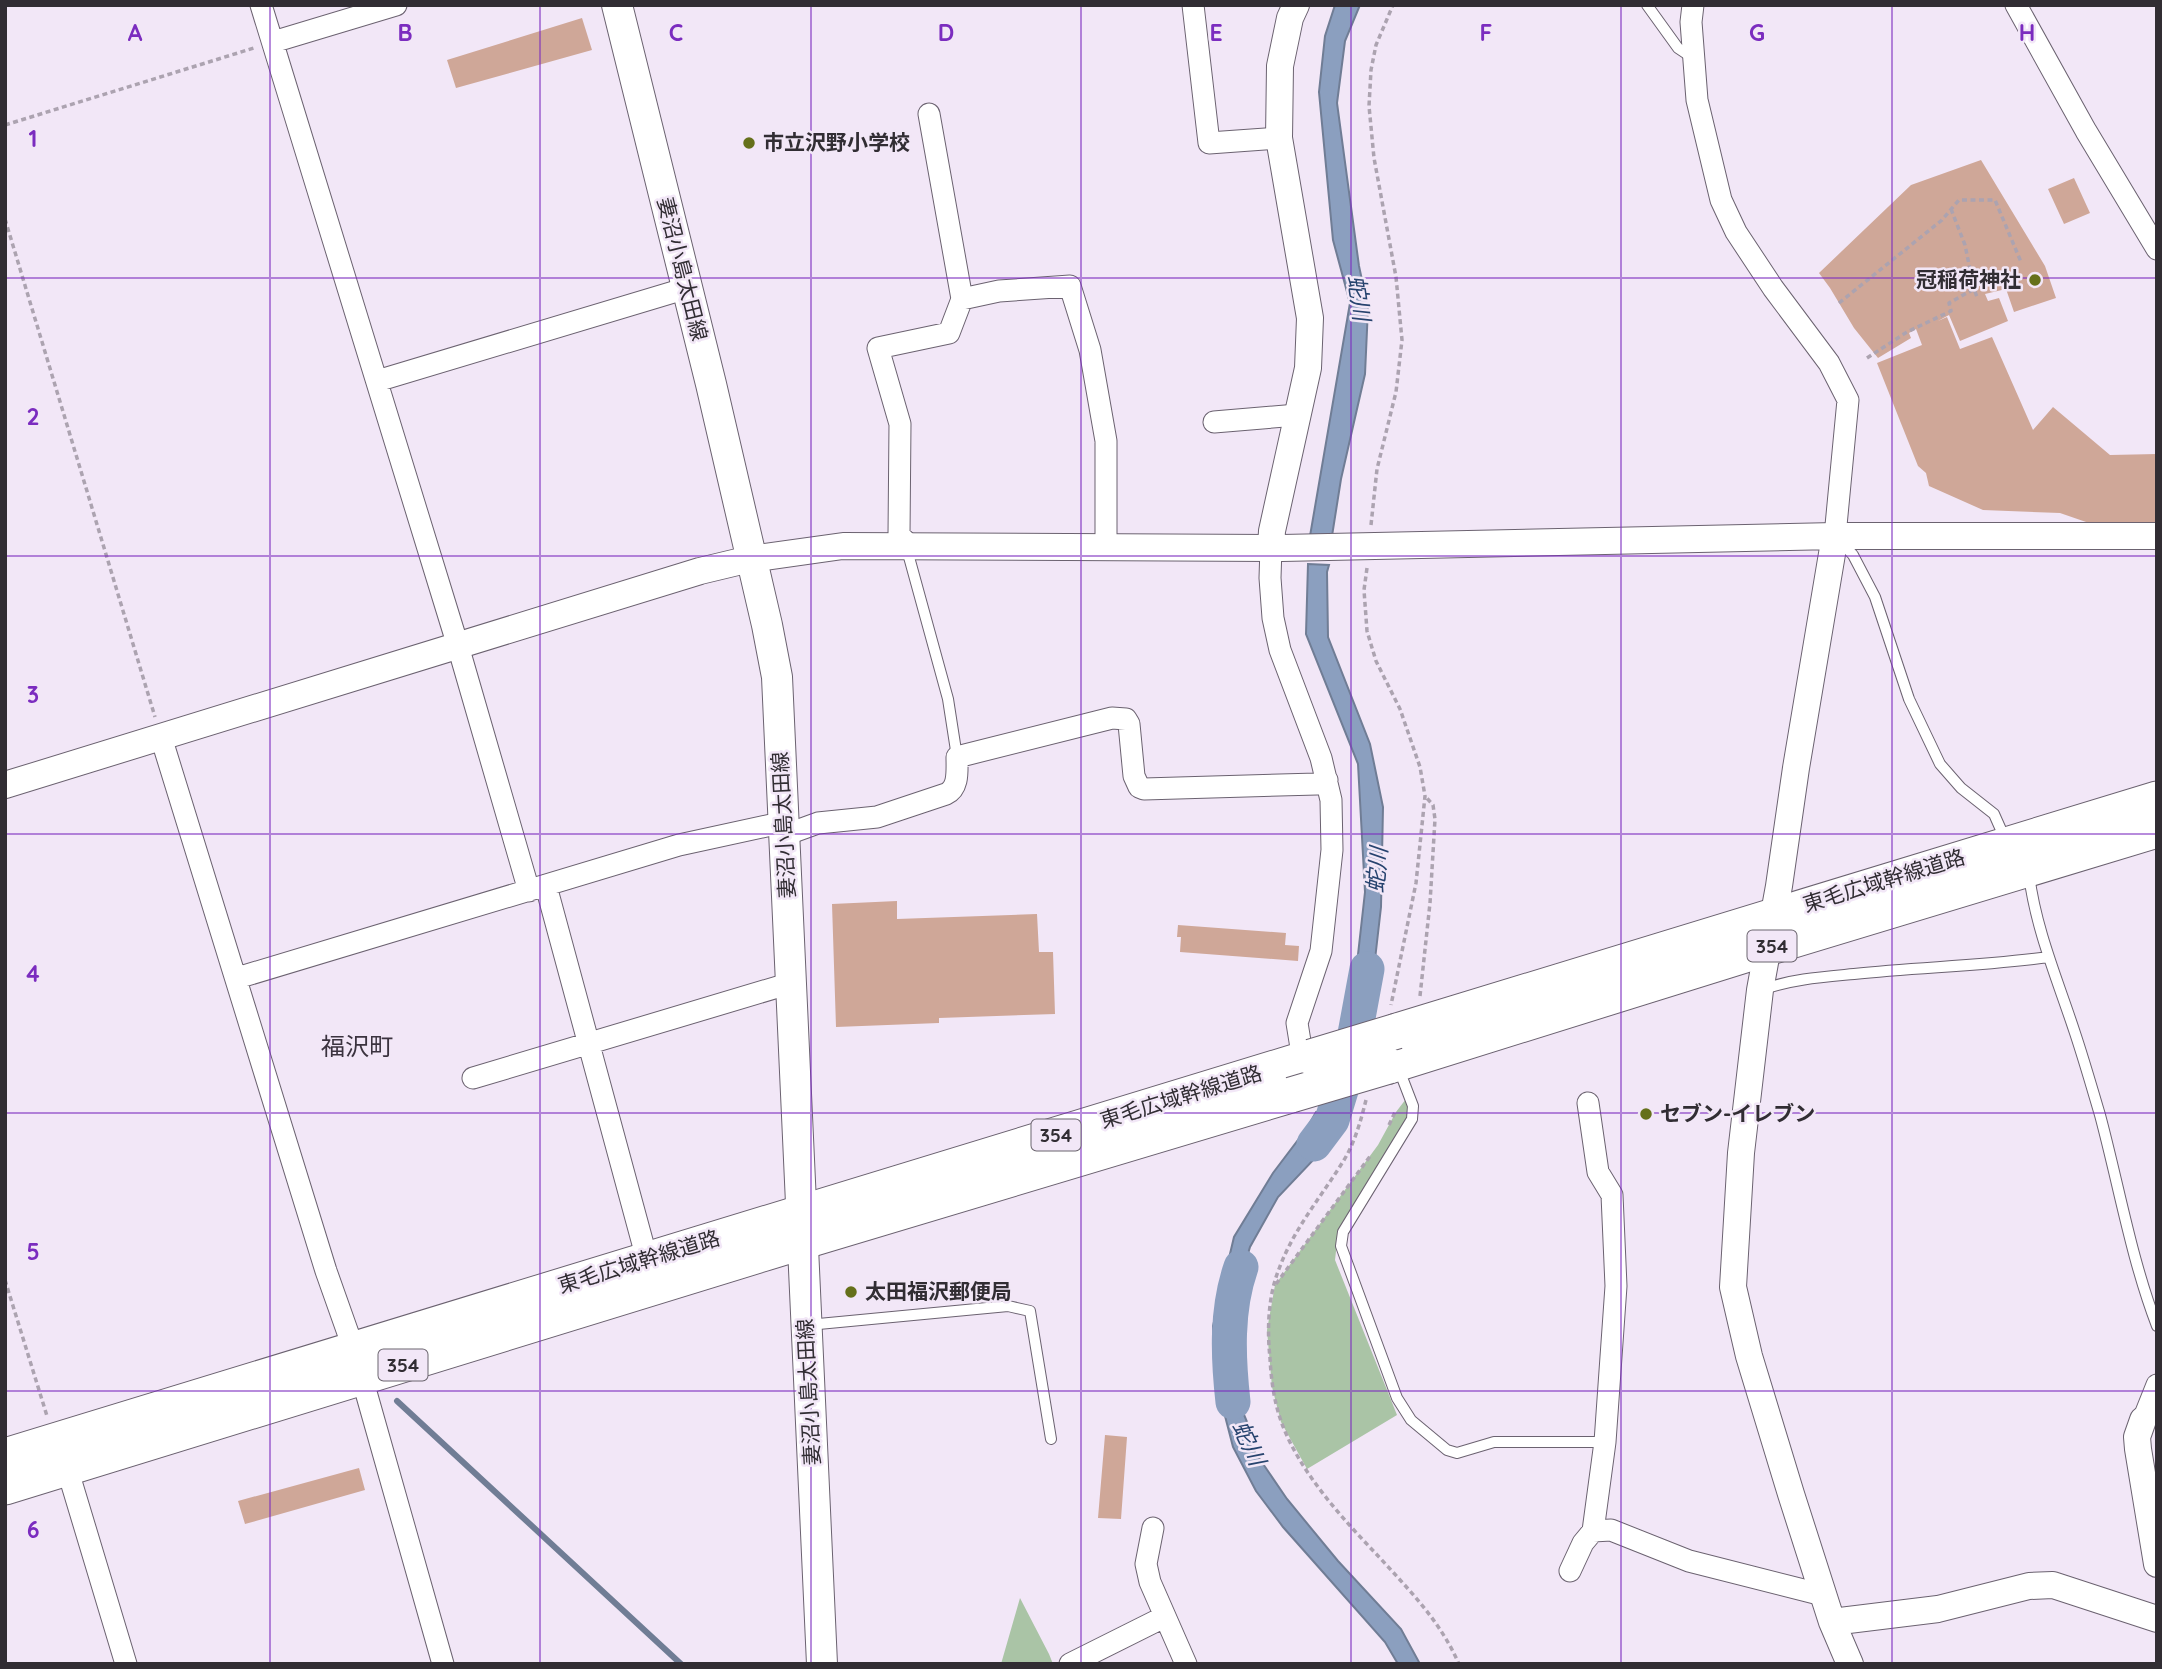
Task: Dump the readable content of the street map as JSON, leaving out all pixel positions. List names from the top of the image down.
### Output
{
  "streets": {
    "highway": ["東毛広域幹線道路", "354"],
    "main road": ["妻沼小島太田線"]
  },
  "crossings": [
    ["妻沼小島太田線", "東毛広域幹線道路"]
  ],
  "districts": ["福沢町"],
  "water": ["蛇川"],
  "places": [
    "市立沢野小学校",
    "冠稲荷神社",
    "セブン-イレブン",
    "太田福沢郵便局"
  ],
  "grid": {
    "columns": [
      "A",
      "B",
      "C",
      "D",
      "E",
      "F",
      "G",
      "H"
    ],
    "rows": [
      "1",
      "2",
      "3",
      "4",
      "5",
      "6"
    ]
  }
}
